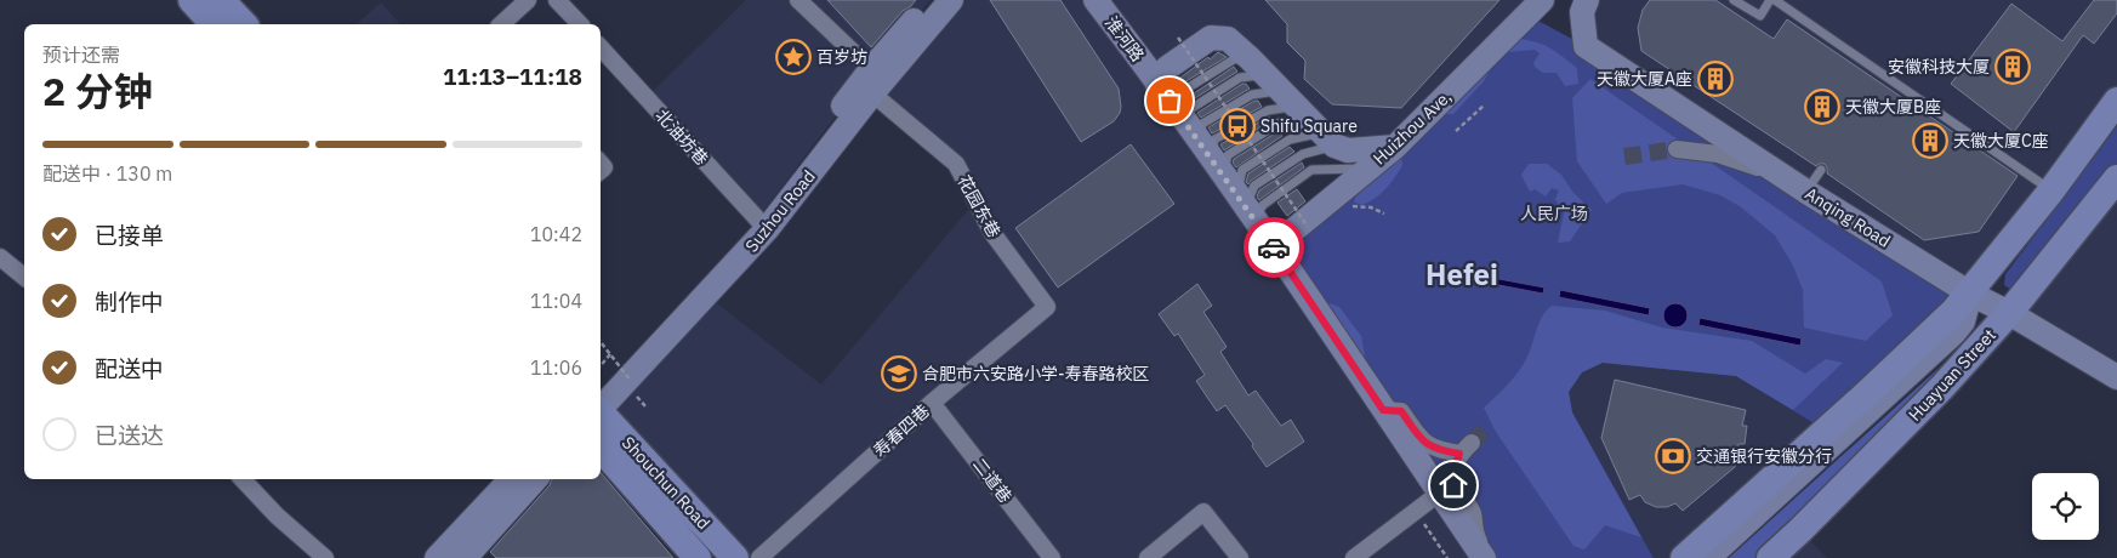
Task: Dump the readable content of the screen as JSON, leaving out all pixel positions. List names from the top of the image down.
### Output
{
  "streets": {
    "main road": [
      "淮河路",
      "Huizhou Ave,",
      "Suzhou Road",
      "Anqing Road",
      "Huayuan Street",
      "Shouchun Road"
    ],
    "street": [
      "北油坊巷",
      "花园东巷",
      "寿春四巷",
      "二道巷"
    ]
  },
  "crossings": [
    ["淮河路", "Huizhou Ave,"],
    ["北油坊巷", "Suzhou Road"],
    ["花园东巷", "Suzhou Road"],
    ["花园东巷", "寿春四巷"],
    ["Anqing Road", "Huayuan Street"],
    ["寿春四巷", "二道巷"]
  ],
  "districts": ["Hefei"],
  "parks": ["人民广场"],
  "places": {
    "place": ["百岁坊"],
    "building": [
      "安徽科技大厦",
      "天徽大厦A座",
      "天徽大厦B座",
      "天徽大厦C座"
    ],
    "bus stop": ["Shifu Square"],
    "school or university": ["合肥市六安路小学-寿春路校区"],
    "bank": ["交通银行安徽分行"]
  },
  "page": {
    "heading": ["2 分钟", "预计还需", "11:13–11:18"],
    "bar": "配送中 · 130 m",
    "list": [
      ["已接单", "10:42"],
      ["制作中", "11:04"],
      ["配送中", "11:06"],
      "已送达"
    ]
  }
}
